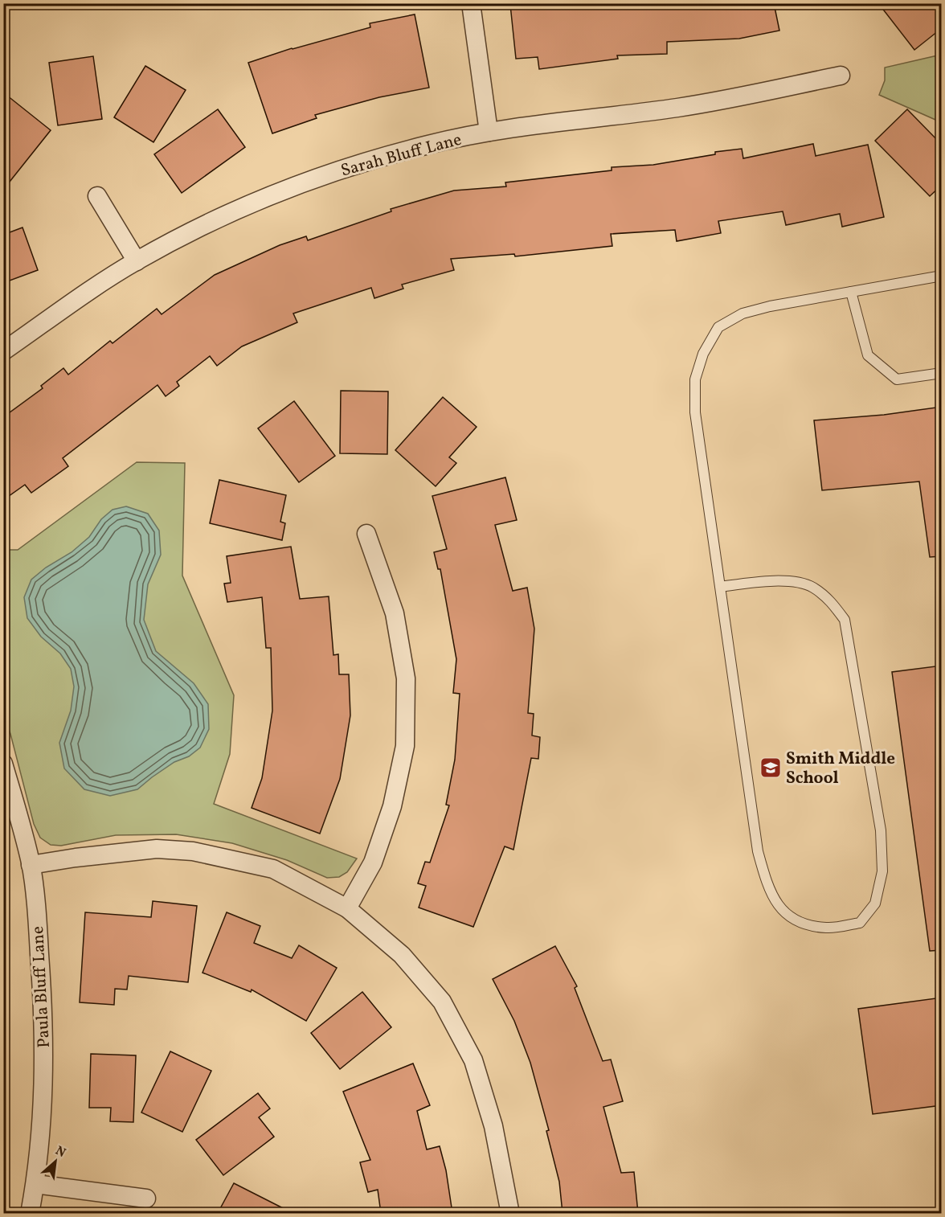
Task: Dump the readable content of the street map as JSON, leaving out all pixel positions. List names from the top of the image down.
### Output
{
  "streets": {
    "street": ["Sarah Bluff Lane", "Paula Bluff Lane"]
  },
  "places": {
    "school or university": ["Smith Middle School"]
  },
  "north": "top right"
}
